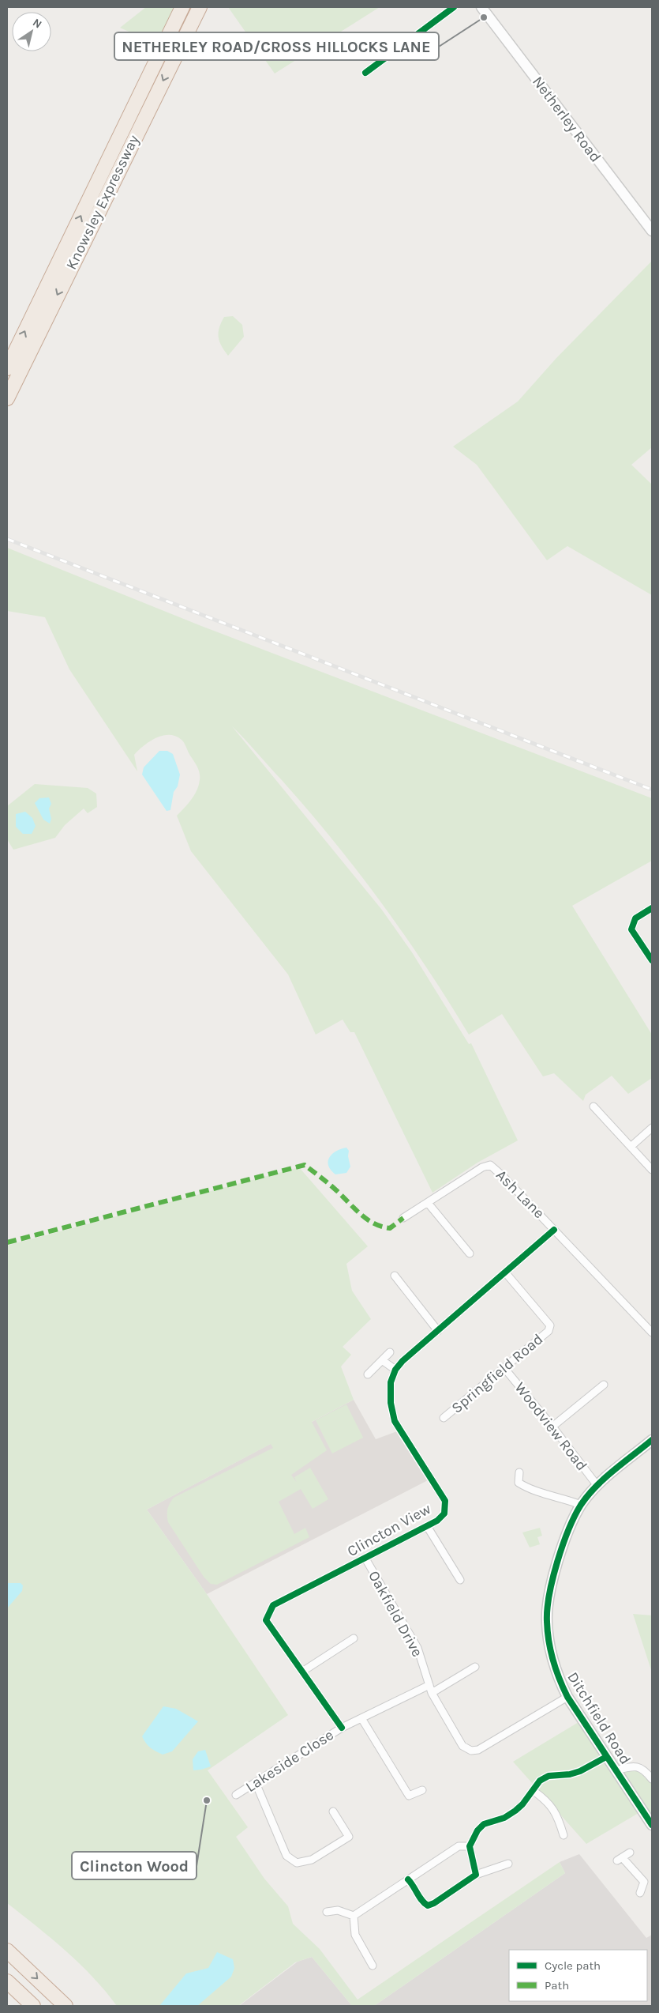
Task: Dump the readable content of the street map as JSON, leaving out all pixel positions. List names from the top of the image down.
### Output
{
  "streets": {
    "highway": ["Knowsley Expressway"],
    "street": [
      "Netherley Road",
      "Ash Lane",
      "Springfield Road",
      "Woodview Road",
      "Clincton View",
      "Oakfield Drive",
      "Ditchfield Road",
      "Lakeside Close"
    ]
  },
  "crossings": [
    ["Ash Lane", "Clincton View"],
    ["Springfield Road", "Woodview Road"],
    ["Springfield Road", "Clincton View"],
    ["Woodview Road", "Ditchfield Road"],
    ["Clincton View", "Oakfield Drive"],
    ["Clincton View", "Lakeside Close"],
    ["Oakfield Drive", "Ditchfield Road"],
    ["Oakfield Drive", "Lakeside Close"]
  ],
  "places": ["NETHERLEY ROAD/CROSS HILLOCKS LANE", "Clincton Wood"],
  "legend": ["Cycle path", "Path"],
  "north": "top right"
}
